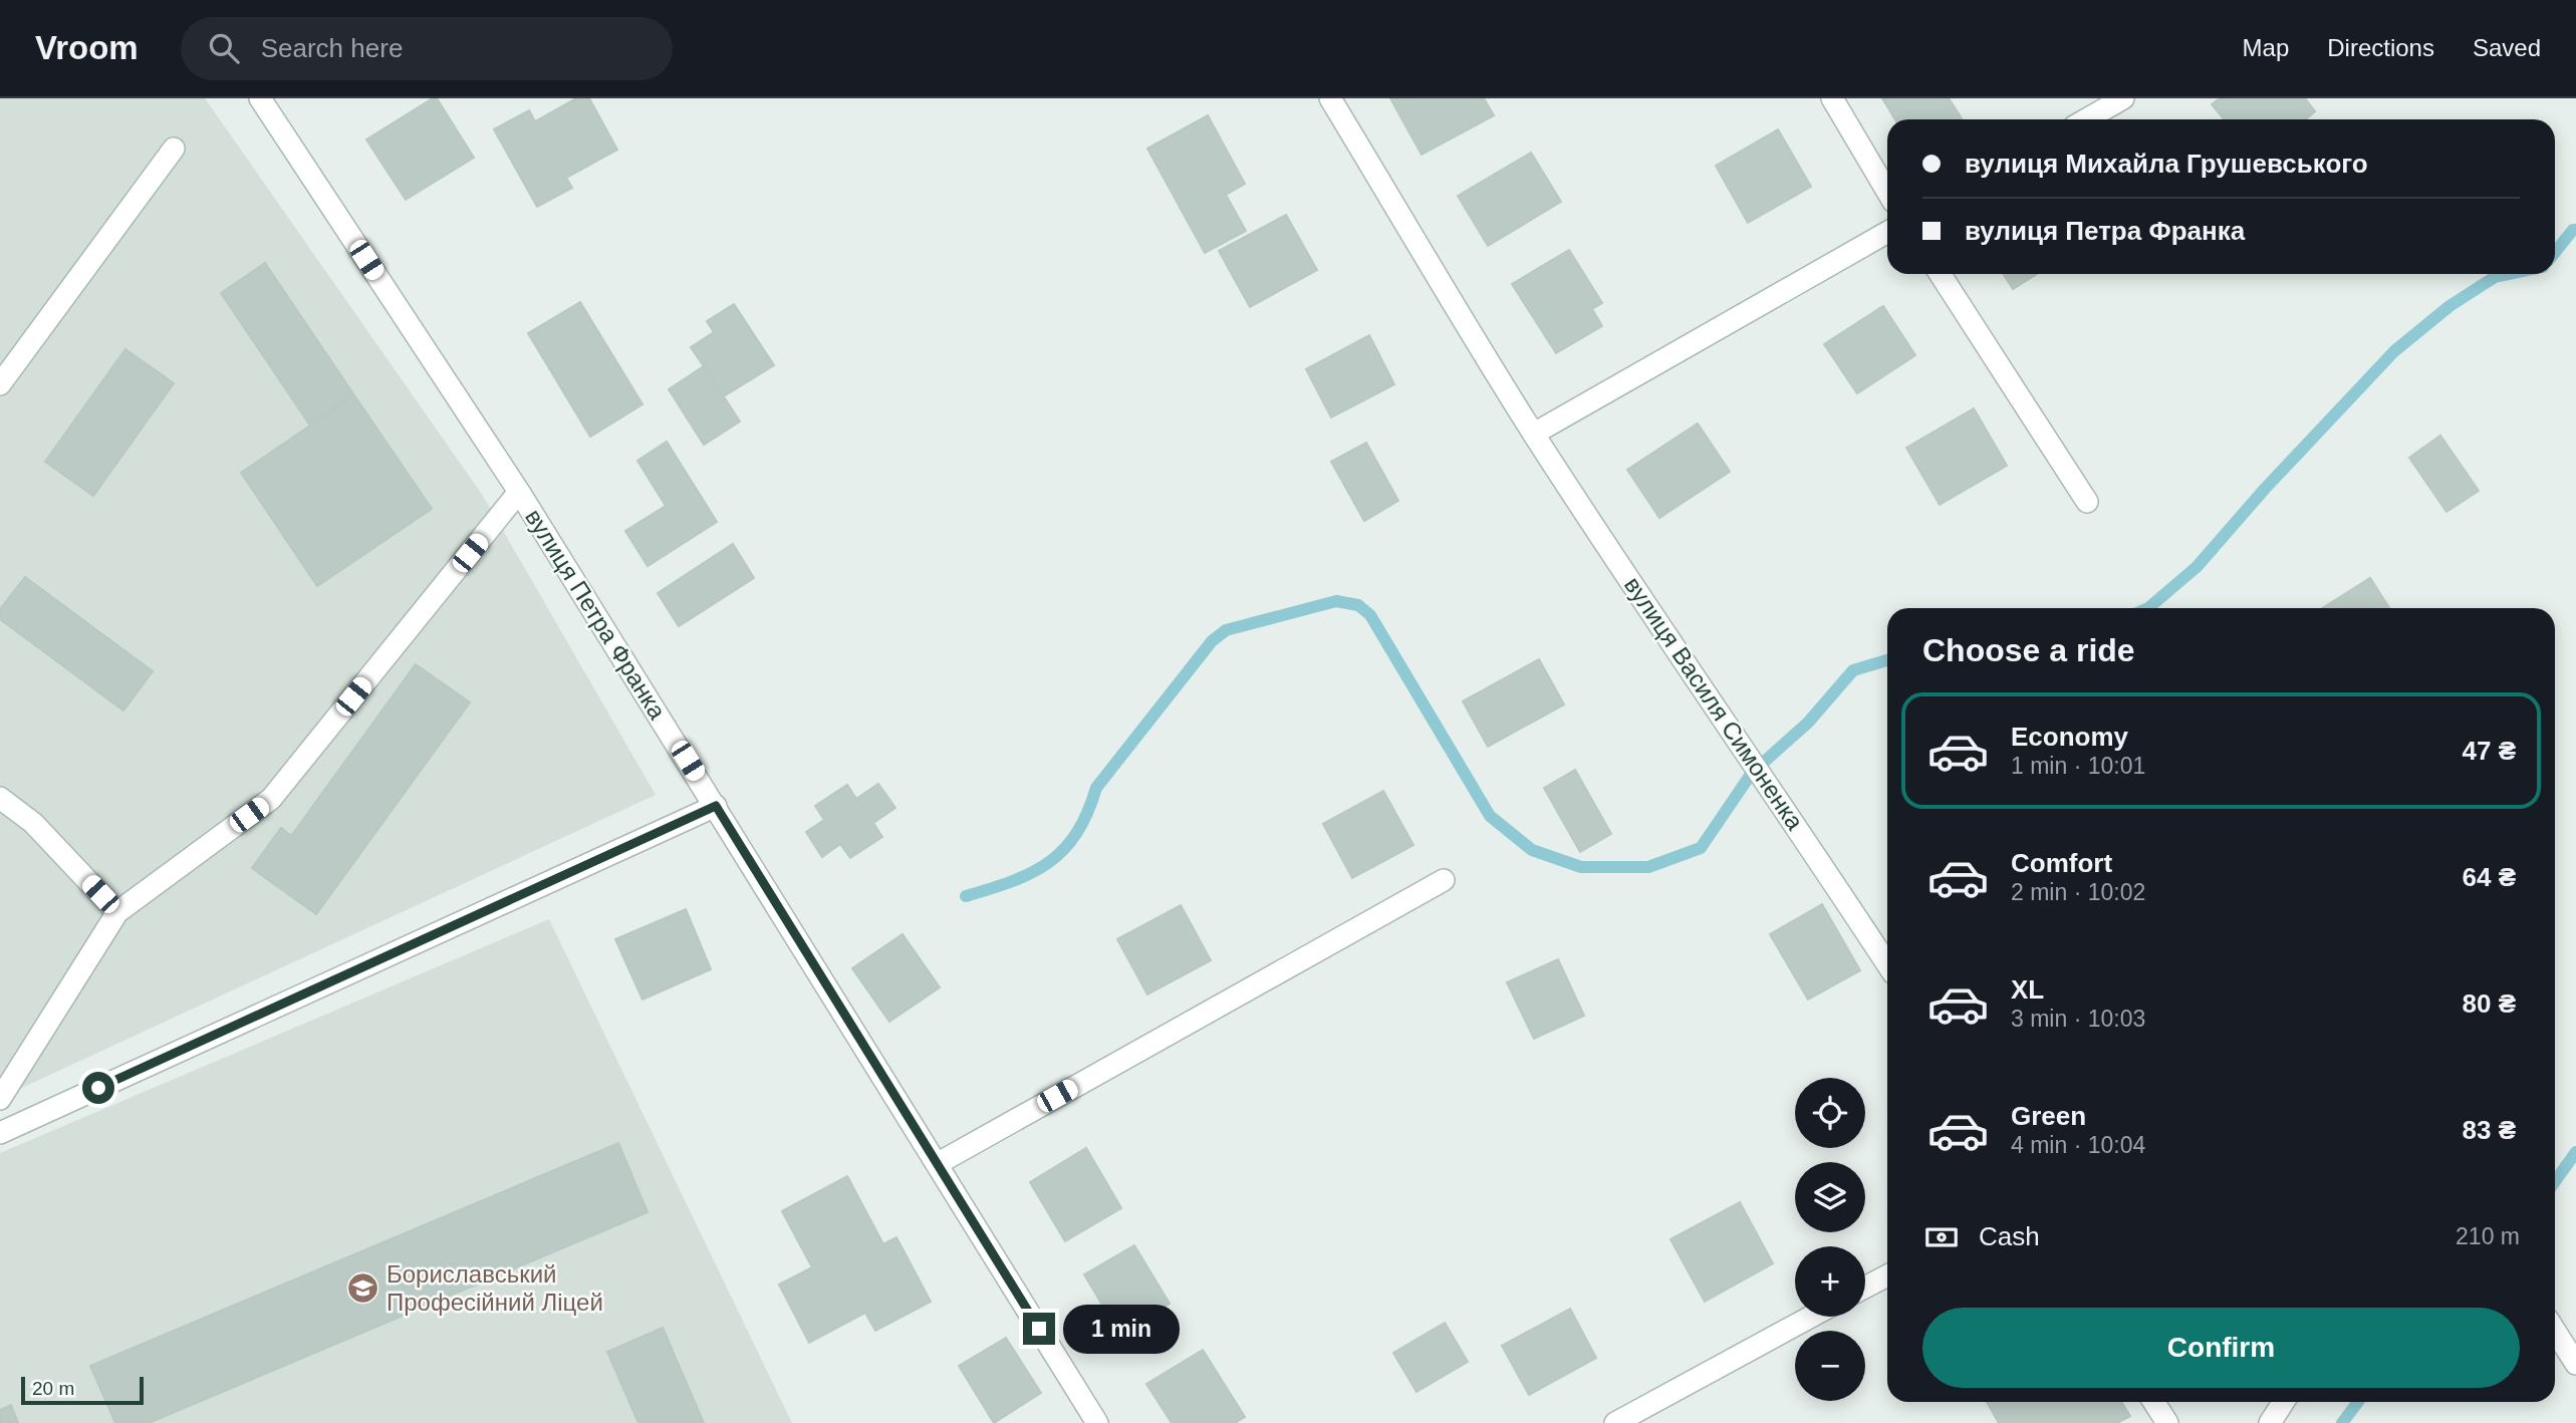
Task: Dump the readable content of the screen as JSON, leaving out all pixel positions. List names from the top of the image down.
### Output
{
  "streets": {
    "street": ["вулиця Петра Франка", "вулиця Василя Симоненка"]
  },
  "places": {
    "school or university": ["Бориславський Професійний Ліцей"]
  },
  "scale_bar": "20 m",
  "page": {
    "header": "Vroom",
    "search": "Search here",
    "nav": ["Map", "Directions", "Saved"],
    "banner": ["вулиця Михайла Грушевського", "вулиця Петра Франка"],
    "heading": "Choose a ride",
    "list": [
      {
        "name": "Economy",
        "note": "1 min · 10:01",
        "value": "47 ₴"
      },
      {
        "name": "Comfort",
        "note": "2 min · 10:02",
        "value": "64 ₴"
      },
      {
        "name": "XL",
        "note": "3 min · 10:03",
        "value": "80 ₴"
      },
      {
        "name": "Green",
        "note": "4 min · 10:04",
        "value": "83 ₴"
      }
    ],
    "map_buttons": ["+", "−"],
    "pay": ["Cash", "210 m"],
    "buttons": "Confirm",
    "bubble": "1 min",
    "scale": "20 m"
  }
}
